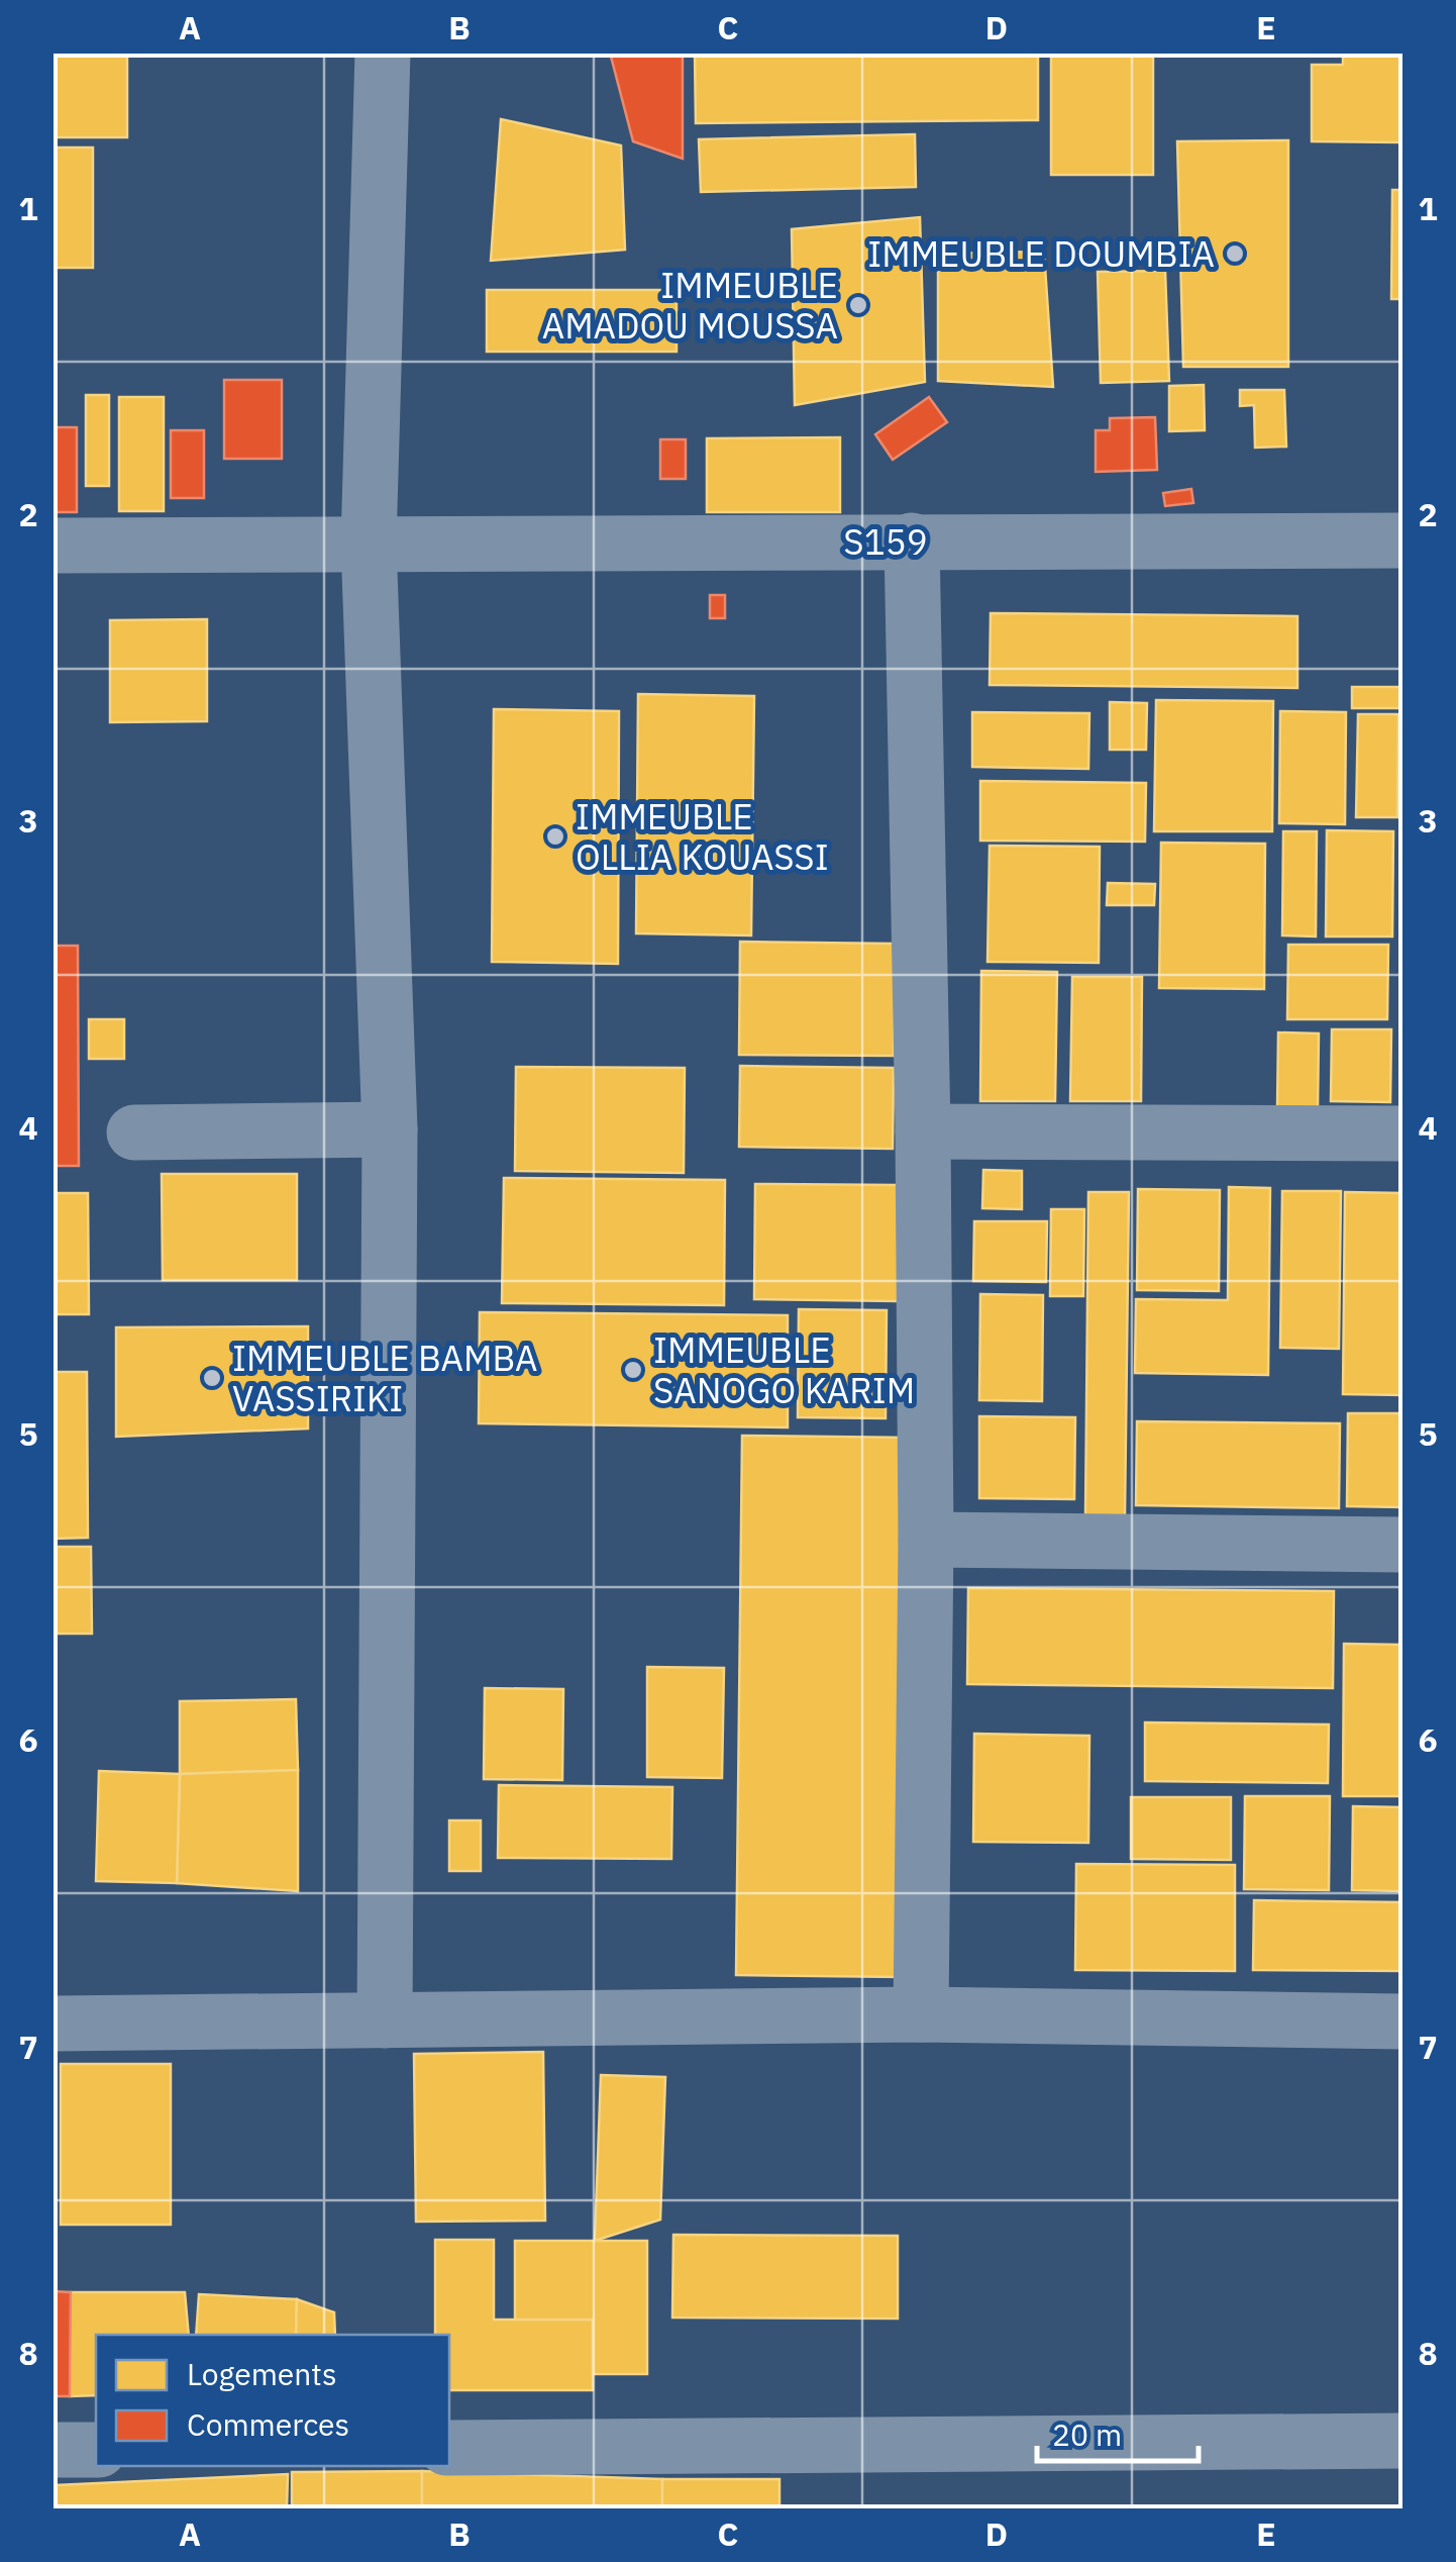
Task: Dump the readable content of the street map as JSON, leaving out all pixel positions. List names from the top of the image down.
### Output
{
  "streets": {
    "street": ["S159"]
  },
  "places": [
    "IMMEUBLE DOUMBIA",
    "IMMEUBLE AMADOU MOUSSA",
    "IMMEUBLE OLLIA KOUASSI",
    "IMMEUBLE SANOGO KARIM",
    "IMMEUBLE BAMBA VASSIRIKI"
  ],
  "legend": ["Logements", "Commerces"],
  "scale_bar": "20 m",
  "grid": {
    "columns": [
      "A",
      "B",
      "C",
      "D",
      "E"
    ],
    "rows": [
      "1",
      "2",
      "3",
      "4",
      "5",
      "6",
      "7",
      "8"
    ]
  }
}
